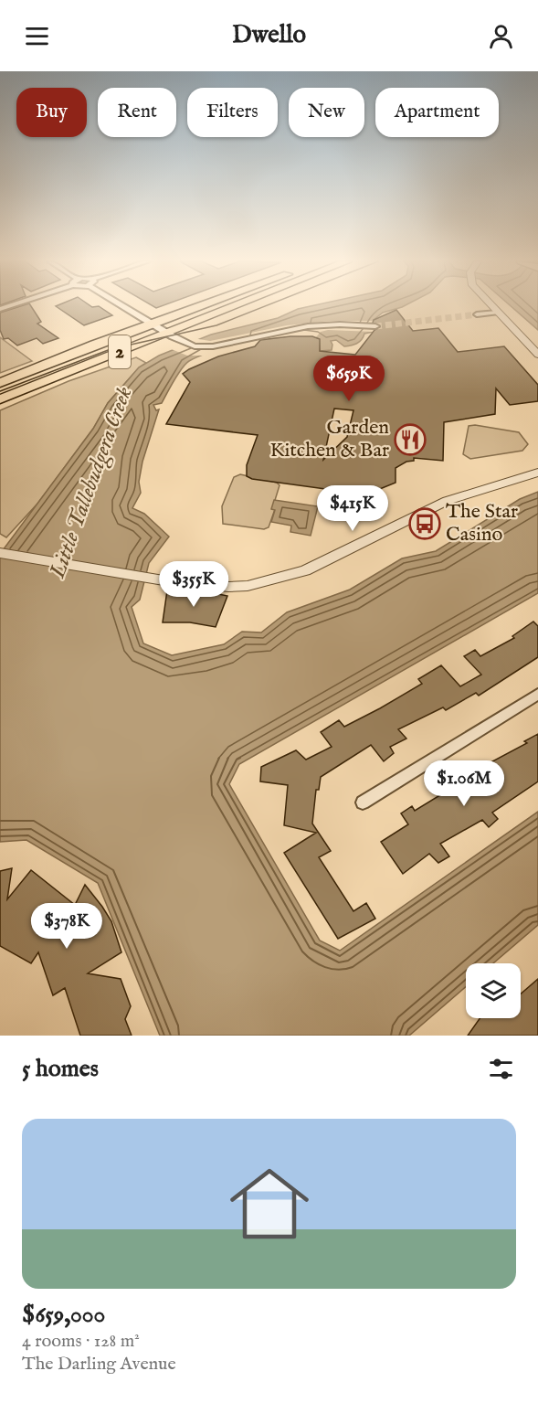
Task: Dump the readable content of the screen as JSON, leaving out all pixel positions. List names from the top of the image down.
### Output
{
  "streets": {
    "main road": ["2"]
  },
  "water": ["Little Tallebudgera Creek"],
  "places": {
    "restaurant": ["Garden Kitchen & Bar"],
    "bus stop": ["The Star Casino"]
  },
  "page": {
    "header": "Dwello",
    "chip": [
      "Buy",
      "Rent",
      "Filters",
      "New",
      "Apartment"
    ],
    "price": [
      "$659K",
      "$415K",
      "$355K",
      "$1.06M",
      "$378K"
    ],
    "heading": "5 homes",
    "list": [
      {
        "name": "$659,000",
        "note": "4 rooms · 128 m² · The Darling Avenue"
      }
    ]
  }
}
